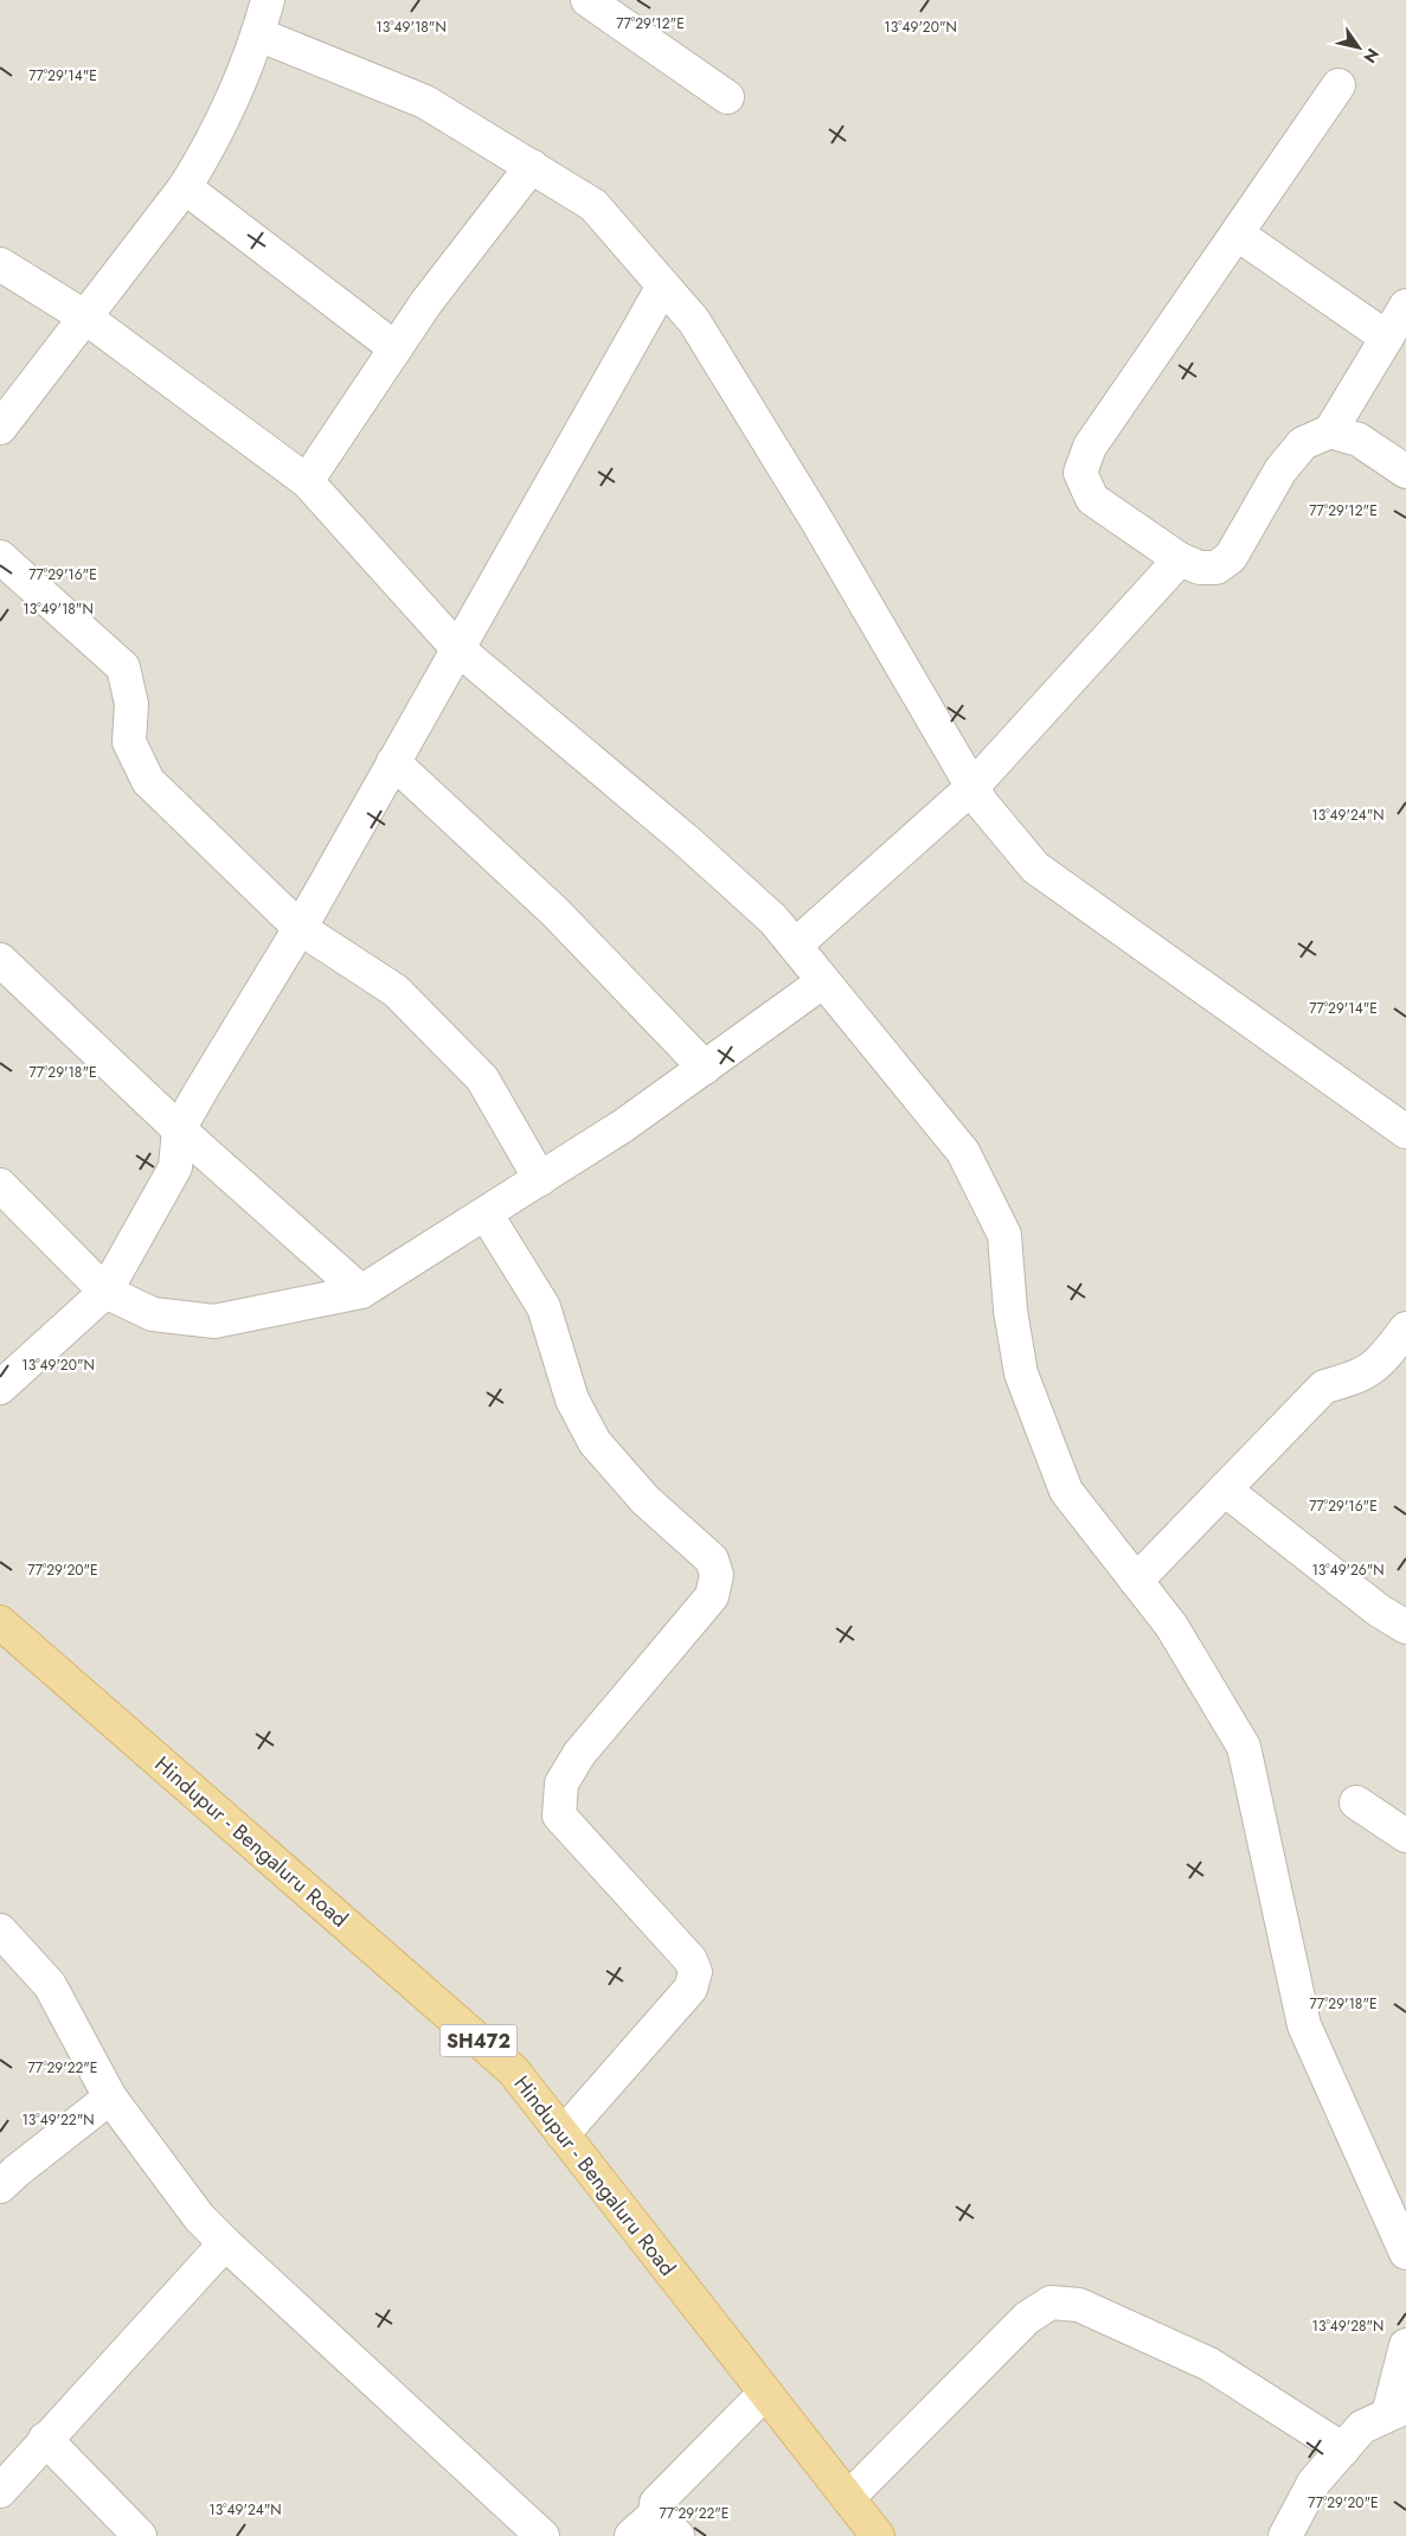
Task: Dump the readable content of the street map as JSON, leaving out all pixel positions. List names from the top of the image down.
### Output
{
  "streets": {
    "main road": ["Hindupur - Bengaluru Road", "SH472"]
  },
  "north": "bottom right",
  "coordinates": [
    "77°29'12\"E",
    "13°49'18\"N",
    "13°49'20\"N",
    "77°29'14\"E",
    "77°29'16\"E",
    "13°49'24\"N",
    "77°29'18\"E",
    "77°29'20\"E",
    "13°49'26\"N",
    "77°29'22\"E",
    "13°49'22\"N",
    "13°49'28\"N"
  ]
}
